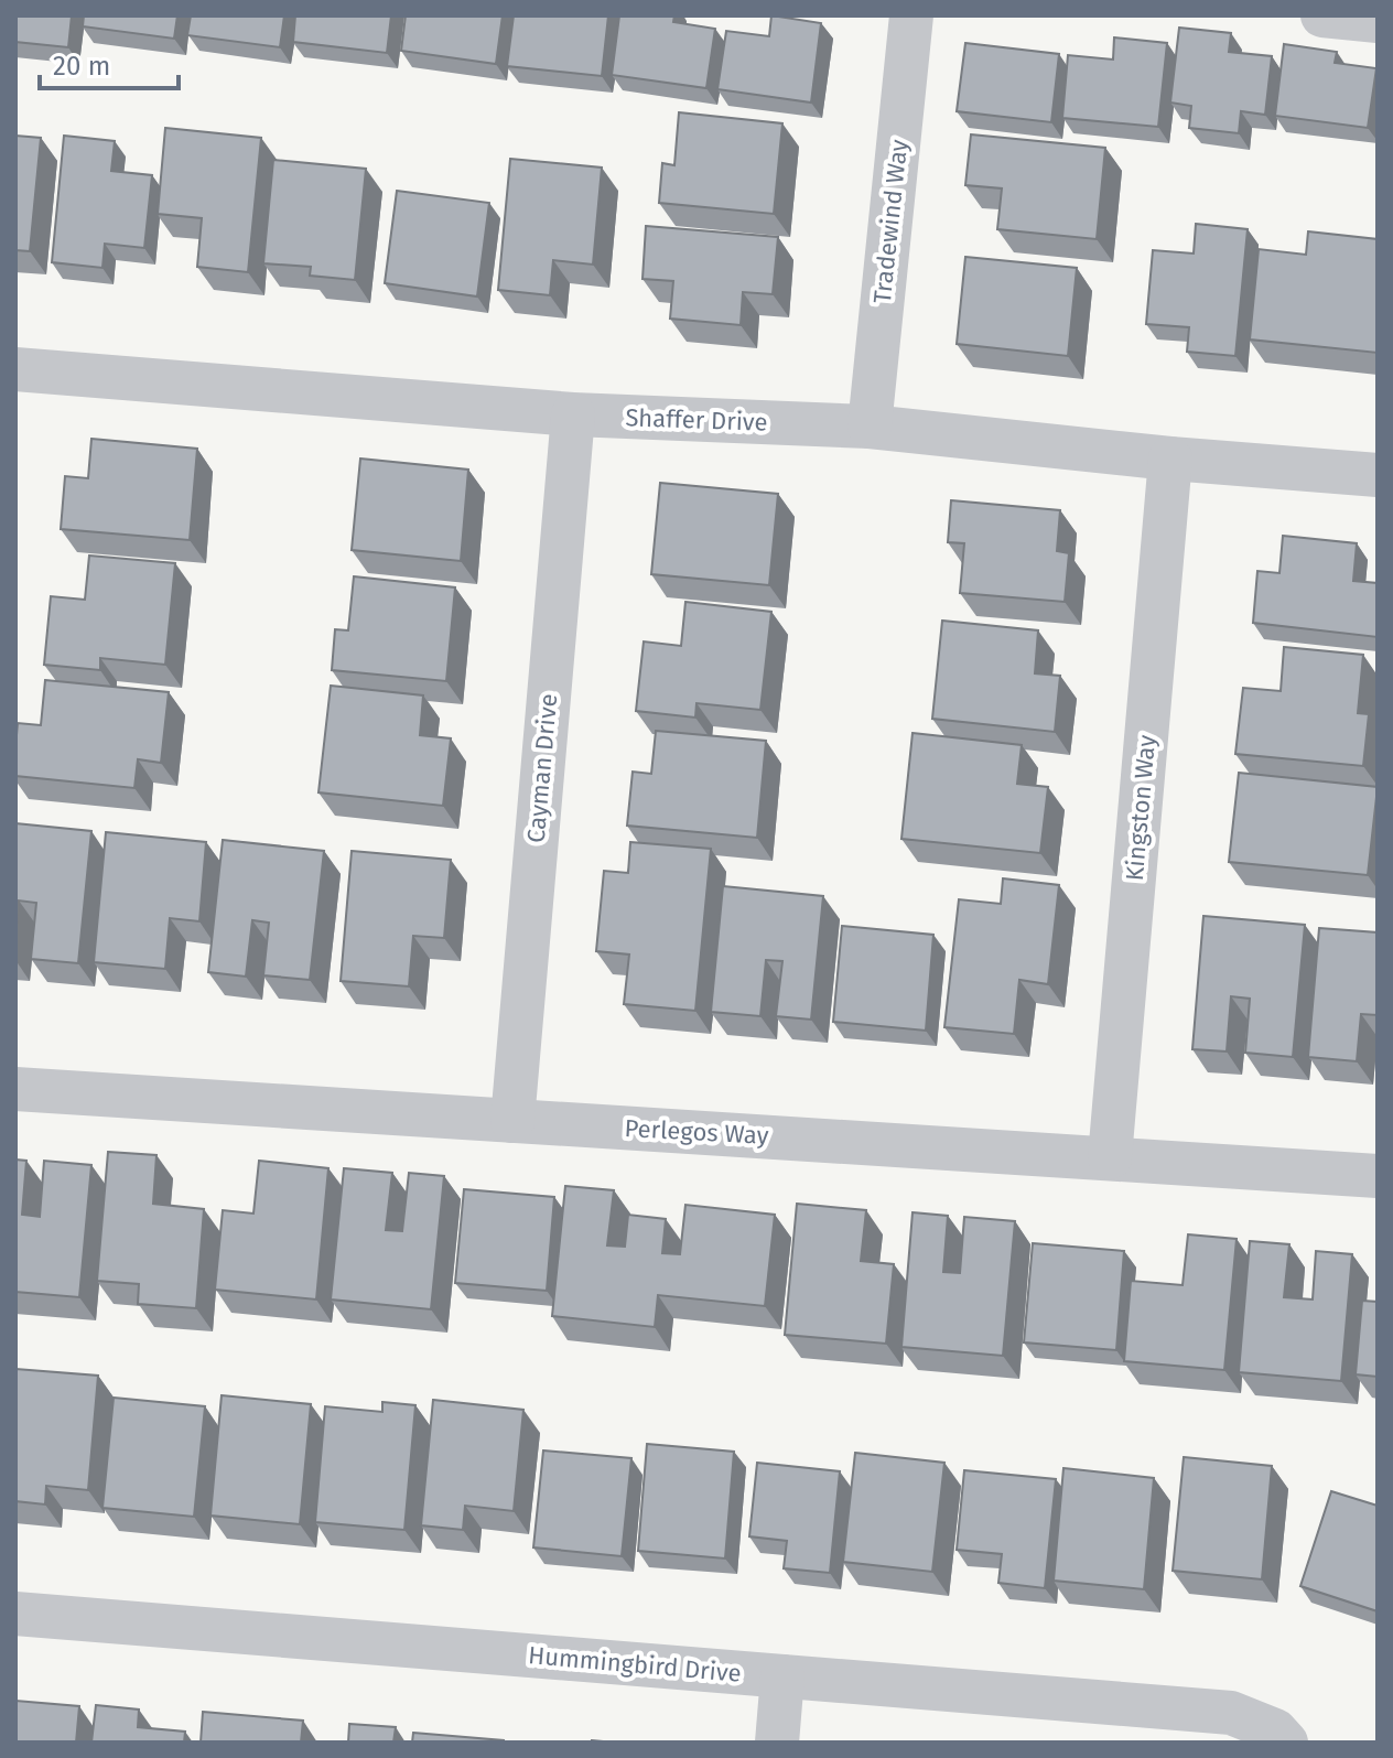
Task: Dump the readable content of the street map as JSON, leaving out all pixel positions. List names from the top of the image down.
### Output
{
  "streets": {
    "street": [
      "Tradewind Way",
      "Shaffer Drive",
      "Cayman Drive",
      "Kingston Way",
      "Perlegos Way",
      "Hummingbird Drive"
    ]
  },
  "crossings": [
    ["Tradewind Way", "Shaffer Drive"],
    ["Shaffer Drive", "Cayman Drive"],
    ["Shaffer Drive", "Kingston Way"],
    ["Cayman Drive", "Perlegos Way"],
    ["Kingston Way", "Perlegos Way"]
  ],
  "scale_bar": "20 m"
}
